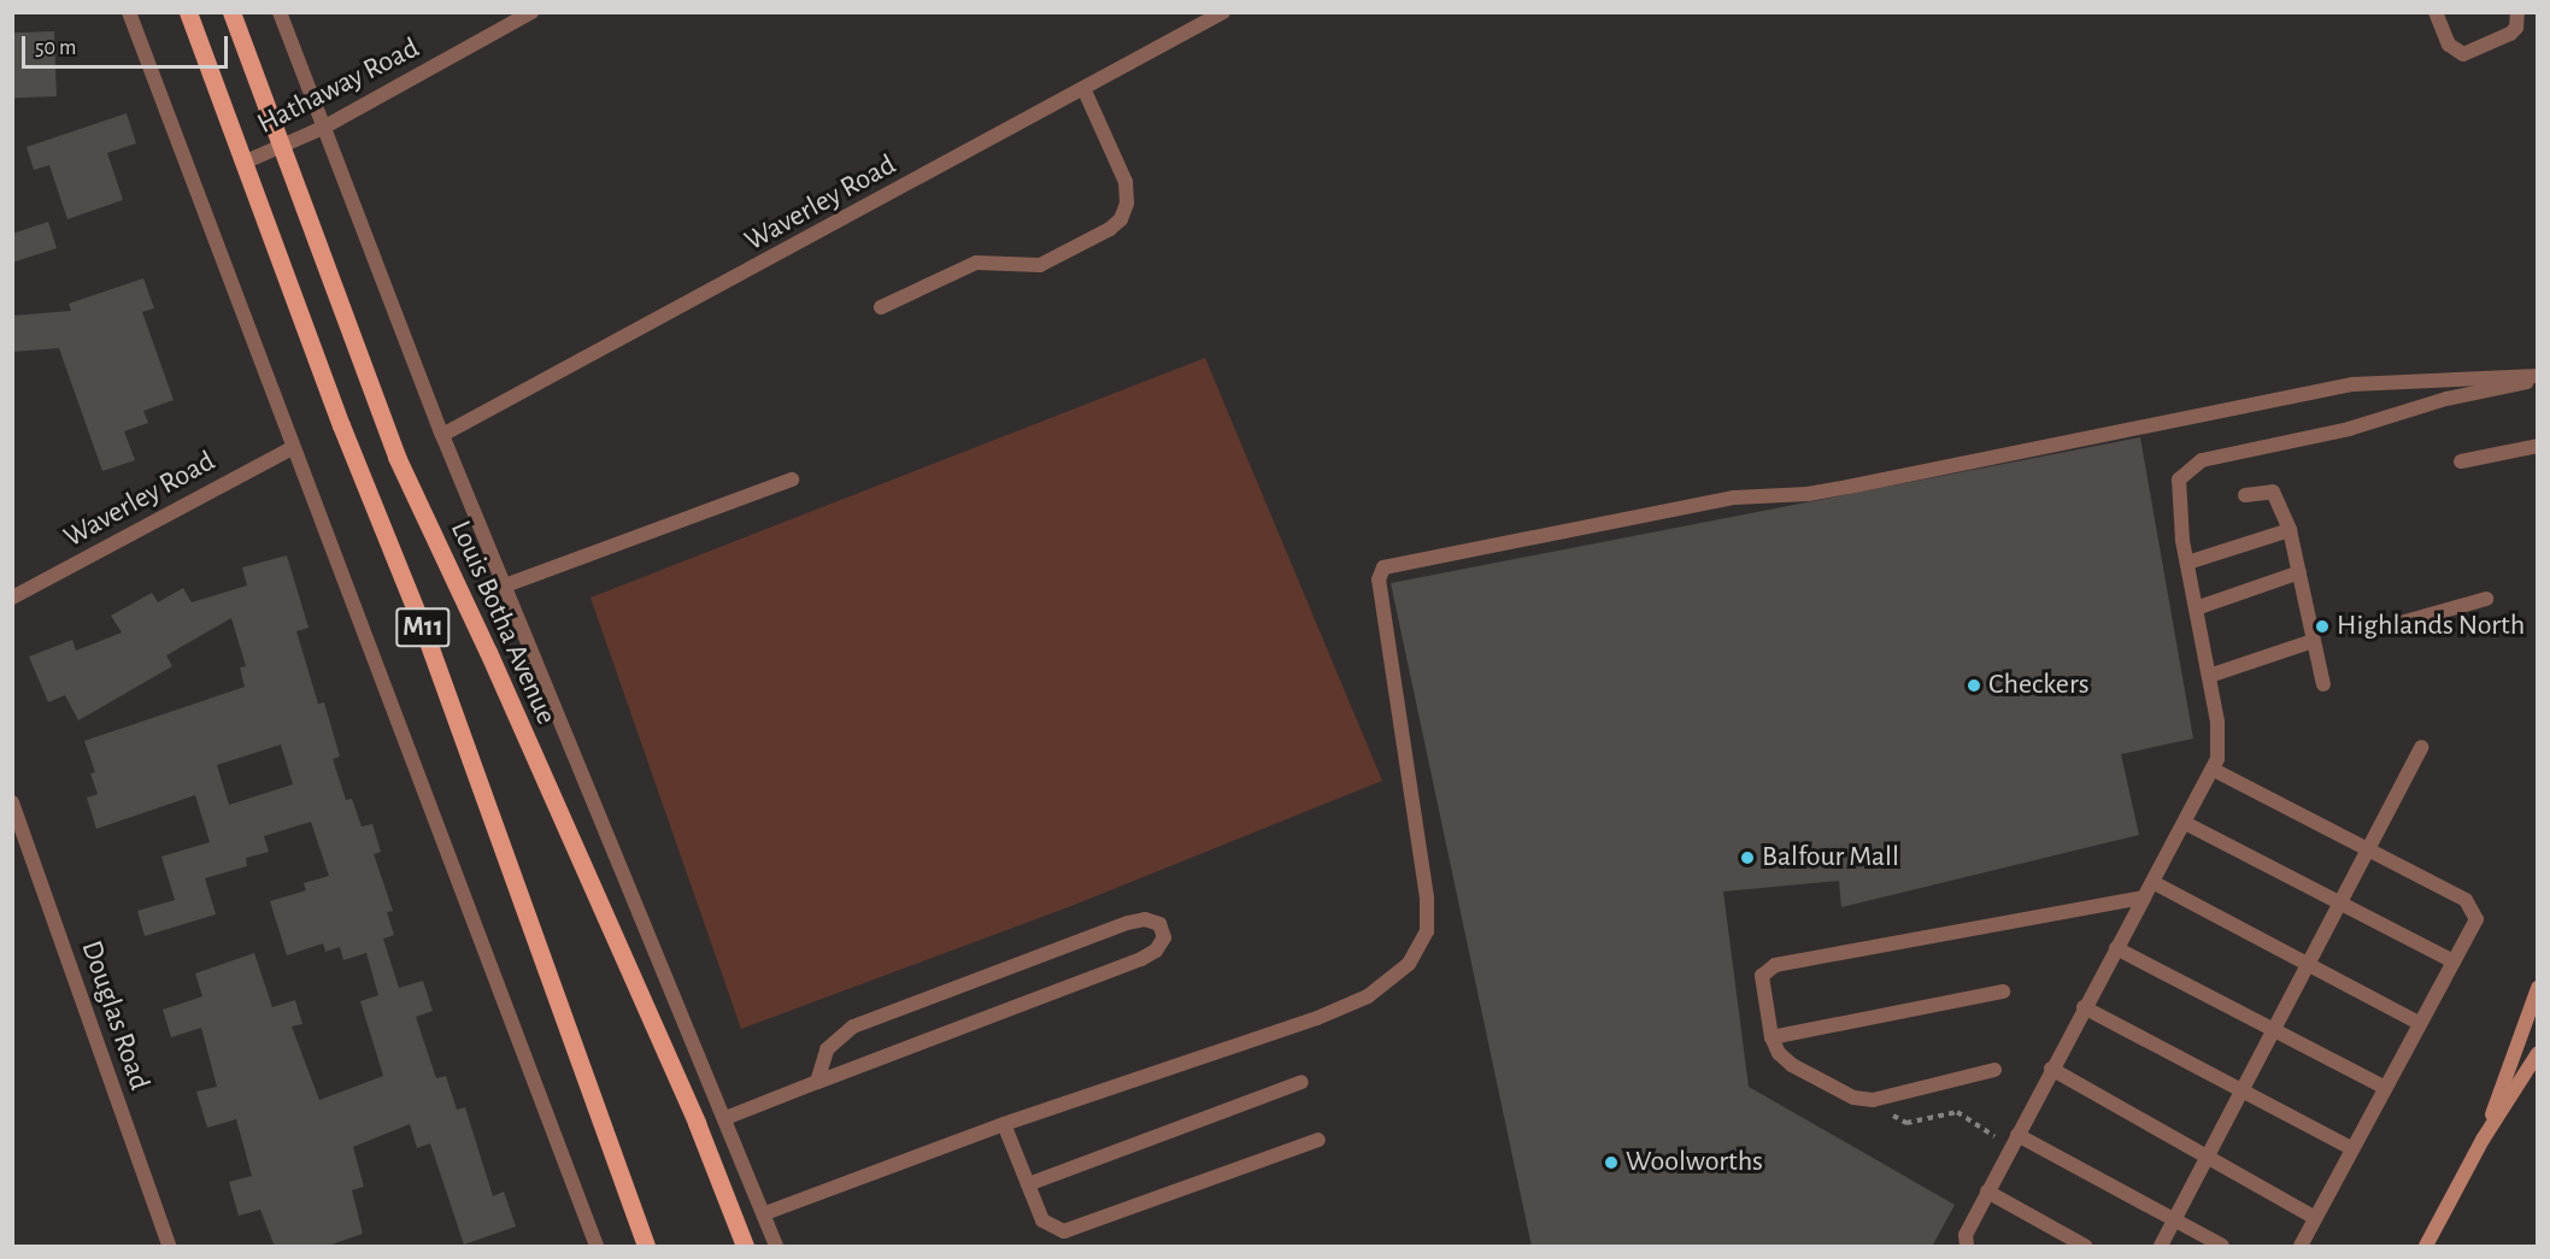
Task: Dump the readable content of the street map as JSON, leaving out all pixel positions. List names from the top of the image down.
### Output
{
  "streets": {
    "main road": ["Louis Botha Avenue", "M11"],
    "street": ["Hathaway Road", "Waverley Road", "Douglas Road"]
  },
  "crossings": [
    ["Hathaway Road", "Louis Botha Avenue"],
    ["Hathaway Road", "M11"],
    ["Waverley Road", "Louis Botha Avenue"]
  ],
  "places": [
    "Highlands North",
    "Checkers",
    "Balfour Mall",
    "Woolworths"
  ],
  "scale_bar": "50 m"
}
